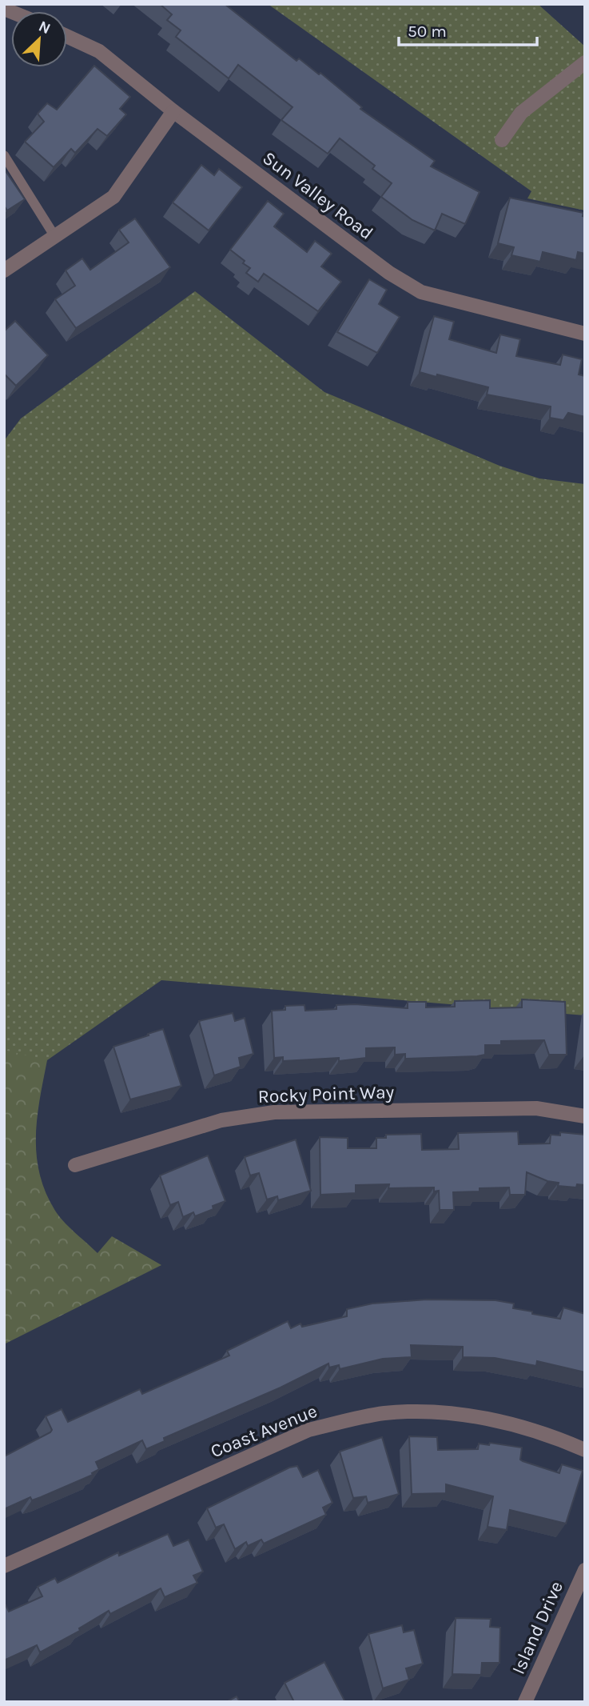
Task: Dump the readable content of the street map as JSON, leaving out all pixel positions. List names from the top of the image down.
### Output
{
  "streets": {
    "street": [
      "Sun Valley Road",
      "Rocky Point Way",
      "Coast Avenue",
      "Island Drive"
    ]
  },
  "scale_bar": "50 m",
  "north": "top right"
}
